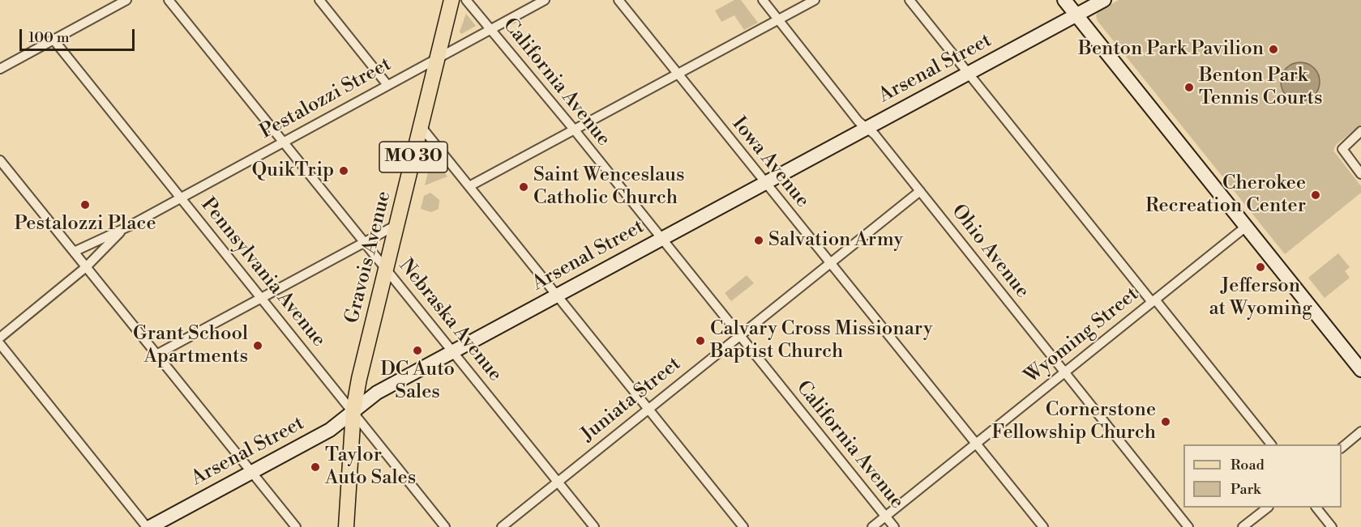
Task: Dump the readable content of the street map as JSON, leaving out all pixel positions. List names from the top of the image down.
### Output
{
  "streets": {
    "main road": ["Arsenal Street", "MO 30", "Gravois Avenue"],
    "street": [
      "California Avenue",
      "Pestalozzi Street",
      "Iowa Avenue",
      "Ohio Avenue",
      "Pennsylvania Avenue",
      "Nebraska Avenue",
      "Wyoming Street",
      "Juniata Street"
    ]
  },
  "crossings": [
    ["Arsenal Street", "California Avenue"],
    ["Arsenal Street", "Iowa Avenue"],
    ["Arsenal Street", "Ohio Avenue"],
    ["Arsenal Street", "Gravois Avenue"],
    ["Arsenal Street", "Pennsylvania Avenue"],
    ["Arsenal Street", "Nebraska Avenue"],
    ["California Avenue", "Pestalozzi Street"],
    ["California Avenue", "Wyoming Street"],
    ["California Avenue", "Juniata Street"],
    ["Pestalozzi Street", "Gravois Avenue"],
    ["Pestalozzi Street", "Pennsylvania Avenue"],
    ["Pestalozzi Street", "Nebraska Avenue"],
    ["Iowa Avenue", "Wyoming Street"],
    ["Iowa Avenue", "Juniata Street"],
    ["Ohio Avenue", "Wyoming Street"],
    ["Ohio Avenue", "Juniata Street"],
    ["Gravois Avenue", "Pennsylvania Avenue"],
    ["Gravois Avenue", "Nebraska Avenue"],
    ["Nebraska Avenue", "Juniata Street"]
  ],
  "places": [
    "Benton Park Pavilion",
    "Benton Park Tennis Courts",
    "QuikTrip",
    "Saint Wenceslaus Catholic Church",
    "Cherokee Recreation Center",
    "Pestalozzi Place",
    "Salvation Army",
    "Jefferson at Wyoming",
    "Calvary Cross Missionary Baptist Church",
    "Grant School Apartments",
    "DC Auto Sales",
    "Cornerstone Fellowship Church",
    "Taylor Auto Sales"
  ],
  "legend": ["Road", "Park"],
  "scale_bar": "100 m"
}
